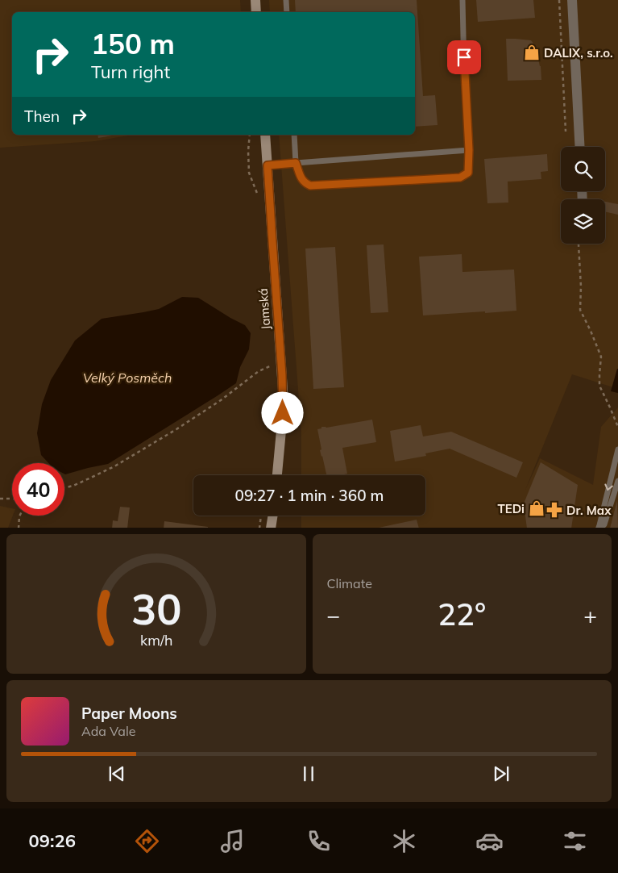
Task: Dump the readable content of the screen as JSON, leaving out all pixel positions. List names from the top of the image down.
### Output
{
  "streets": {
    "street": ["Jamská"]
  },
  "water": ["Velký Posměch"],
  "places": {
    "shop": ["DALIX, s.r.o.", "TEDi"],
    "pharmacy": ["Dr. Max"]
  },
  "page": {
    "turn": ["150 m", "Turn right"],
    "then": "Then",
    "limit": "40",
    "trip": "09:27 · 1 min · 360 m",
    "tile": "Climate",
    "heat": ["−", "22°", "+"],
    "song": ["Paper Moons", "Ada Vale"],
    "tabs": "09:26",
    "gauge": ["30", "km/h"]
  }
}
